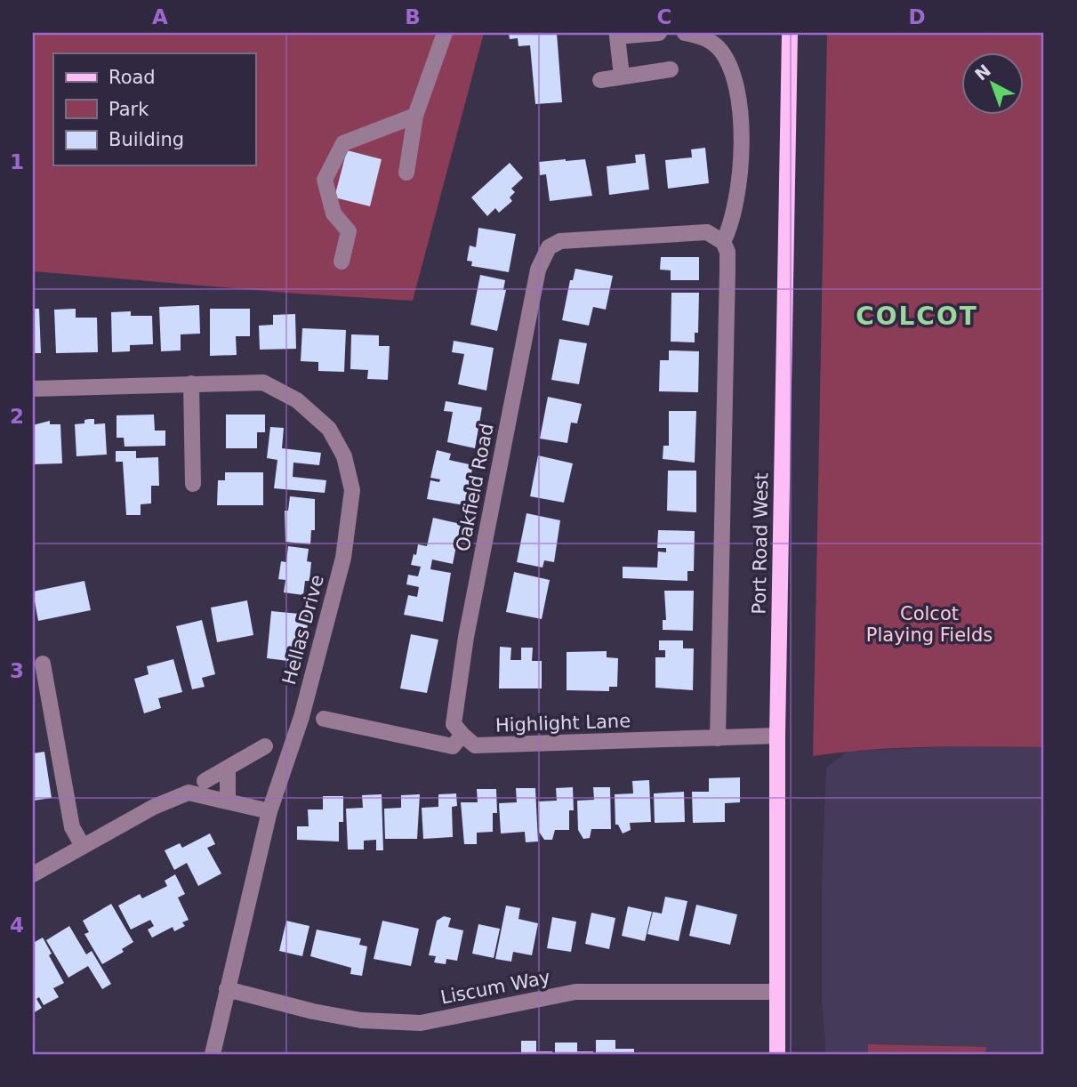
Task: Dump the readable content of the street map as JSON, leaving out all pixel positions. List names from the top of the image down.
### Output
{
  "streets": {
    "main road": ["Port Road West"],
    "street": [
      "Oakfield Road",
      "Hellas Drive",
      "Highlight Lane",
      "Liscum Way"
    ]
  },
  "crossings": [
    ["Oakfield Road", "Highlight Lane"],
    ["Port Road West", "Highlight Lane"],
    ["Port Road West", "Liscum Way"],
    ["Hellas Drive", "Liscum Way"]
  ],
  "districts": ["COLCOT"],
  "parks": ["Colcot Playing Fields"],
  "legend": ["Road", "Park", "Building"],
  "north": "top left",
  "grid": {
    "columns": [
      "A",
      "B",
      "C",
      "D"
    ],
    "rows": [
      "1",
      "2",
      "3",
      "4"
    ]
  }
}
